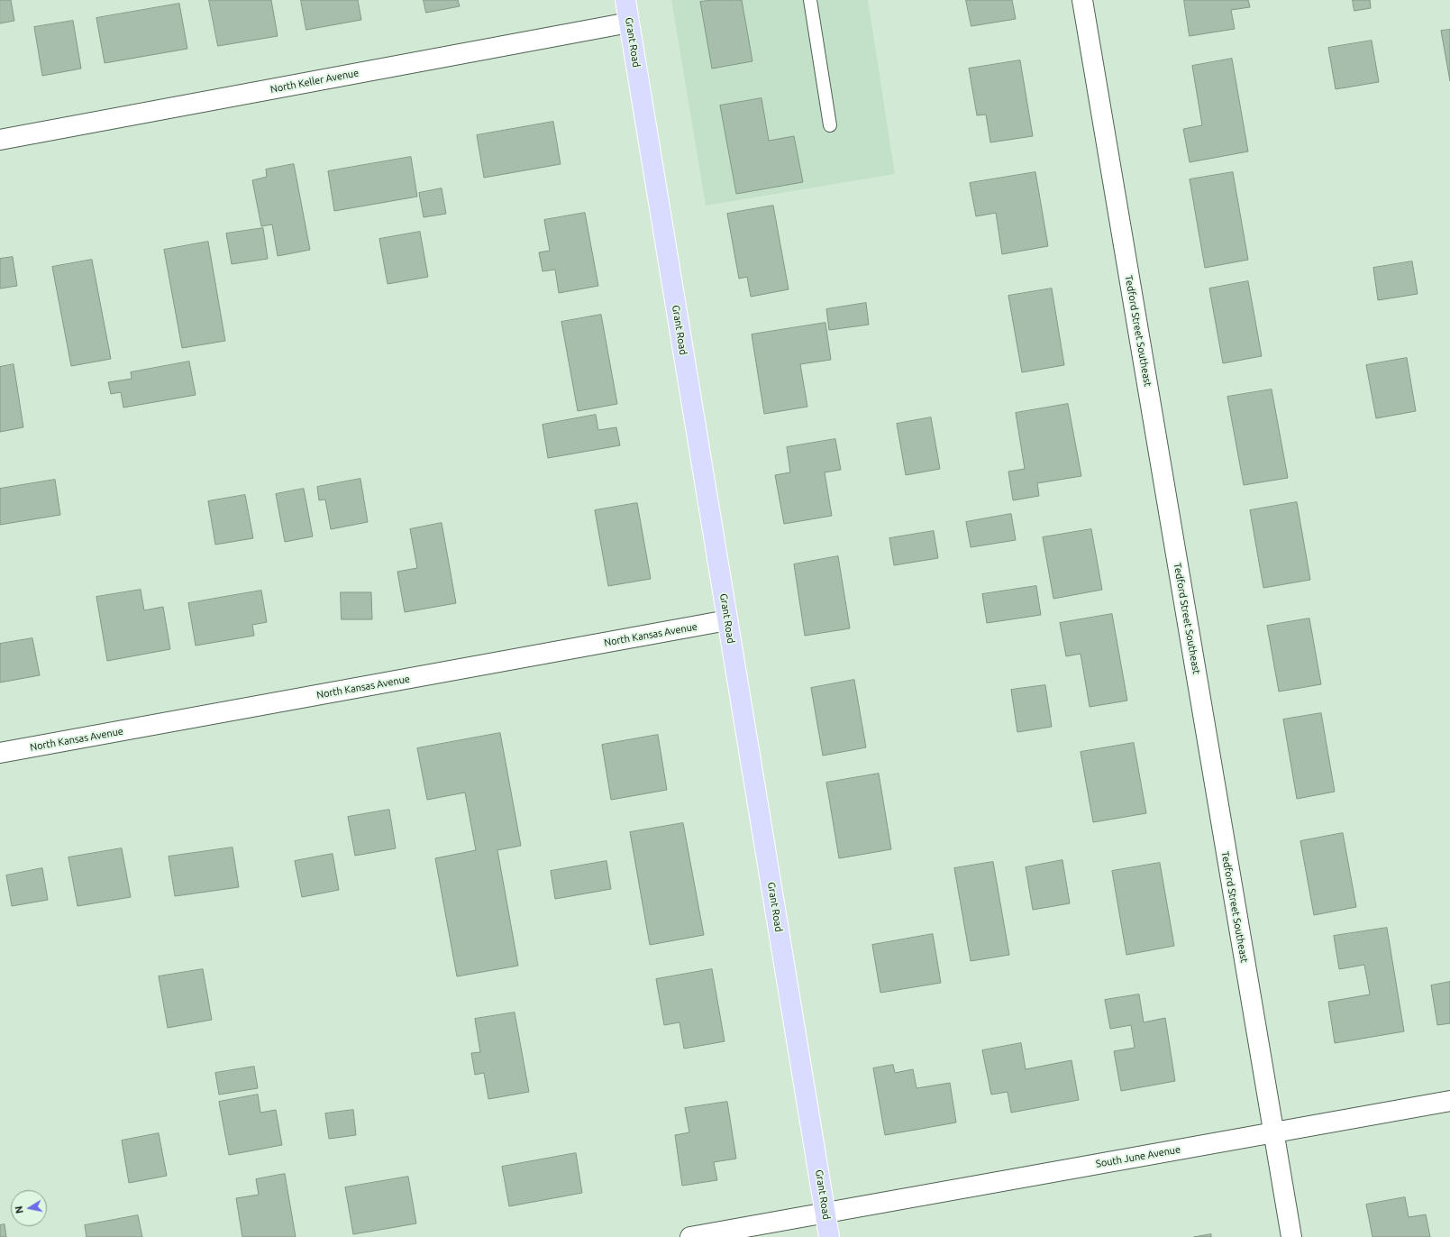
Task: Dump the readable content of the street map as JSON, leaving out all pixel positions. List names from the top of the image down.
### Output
{
  "streets": {
    "main road": ["Grant Road"],
    "street": [
      "North Keller Avenue",
      "Tedford Street Southeast",
      "North Kansas Avenue",
      "South June Avenue"
    ]
  },
  "crossings": [
    ["Grant Road", "North Keller Avenue"],
    ["Grant Road", "North Kansas Avenue"],
    ["Grant Road", "South June Avenue"],
    ["Tedford Street Southeast", "South June Avenue"]
  ],
  "north": "left"
}
